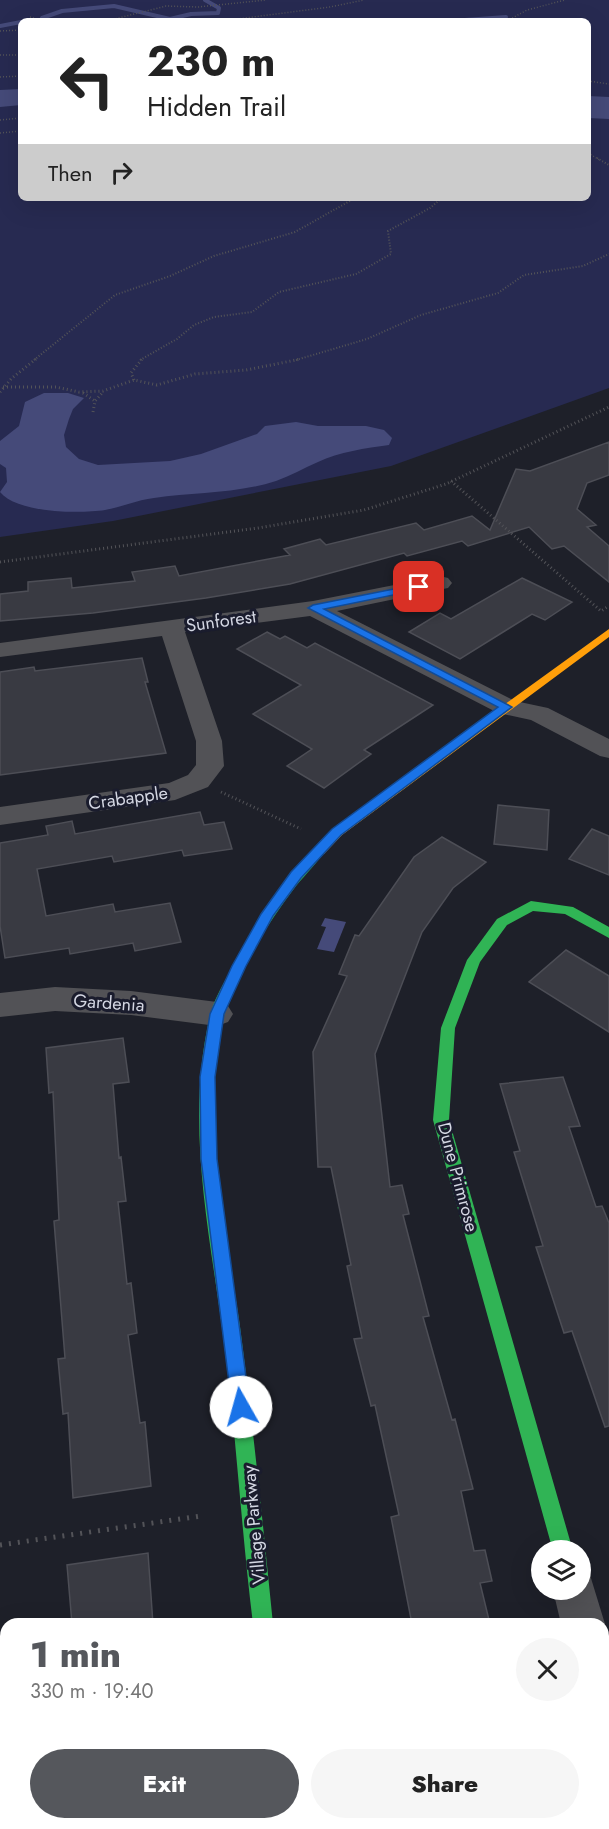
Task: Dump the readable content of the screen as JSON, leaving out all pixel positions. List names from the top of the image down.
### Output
{
  "streets": {
    "street": [
      "Sunforest",
      "Crabapple",
      "Gardenia",
      "Dune Primrose",
      "Village Parkway"
    ]
  },
  "crossings": [
    ["Gardenia", "Village Parkway"]
  ],
  "page": {
    "turn": ["230 m", "Hidden Trail"],
    "then": "Then",
    "heading": ["1 min", "330 m · 19:40"],
    "buttons": ["Exit", "Share"]
  }
}
